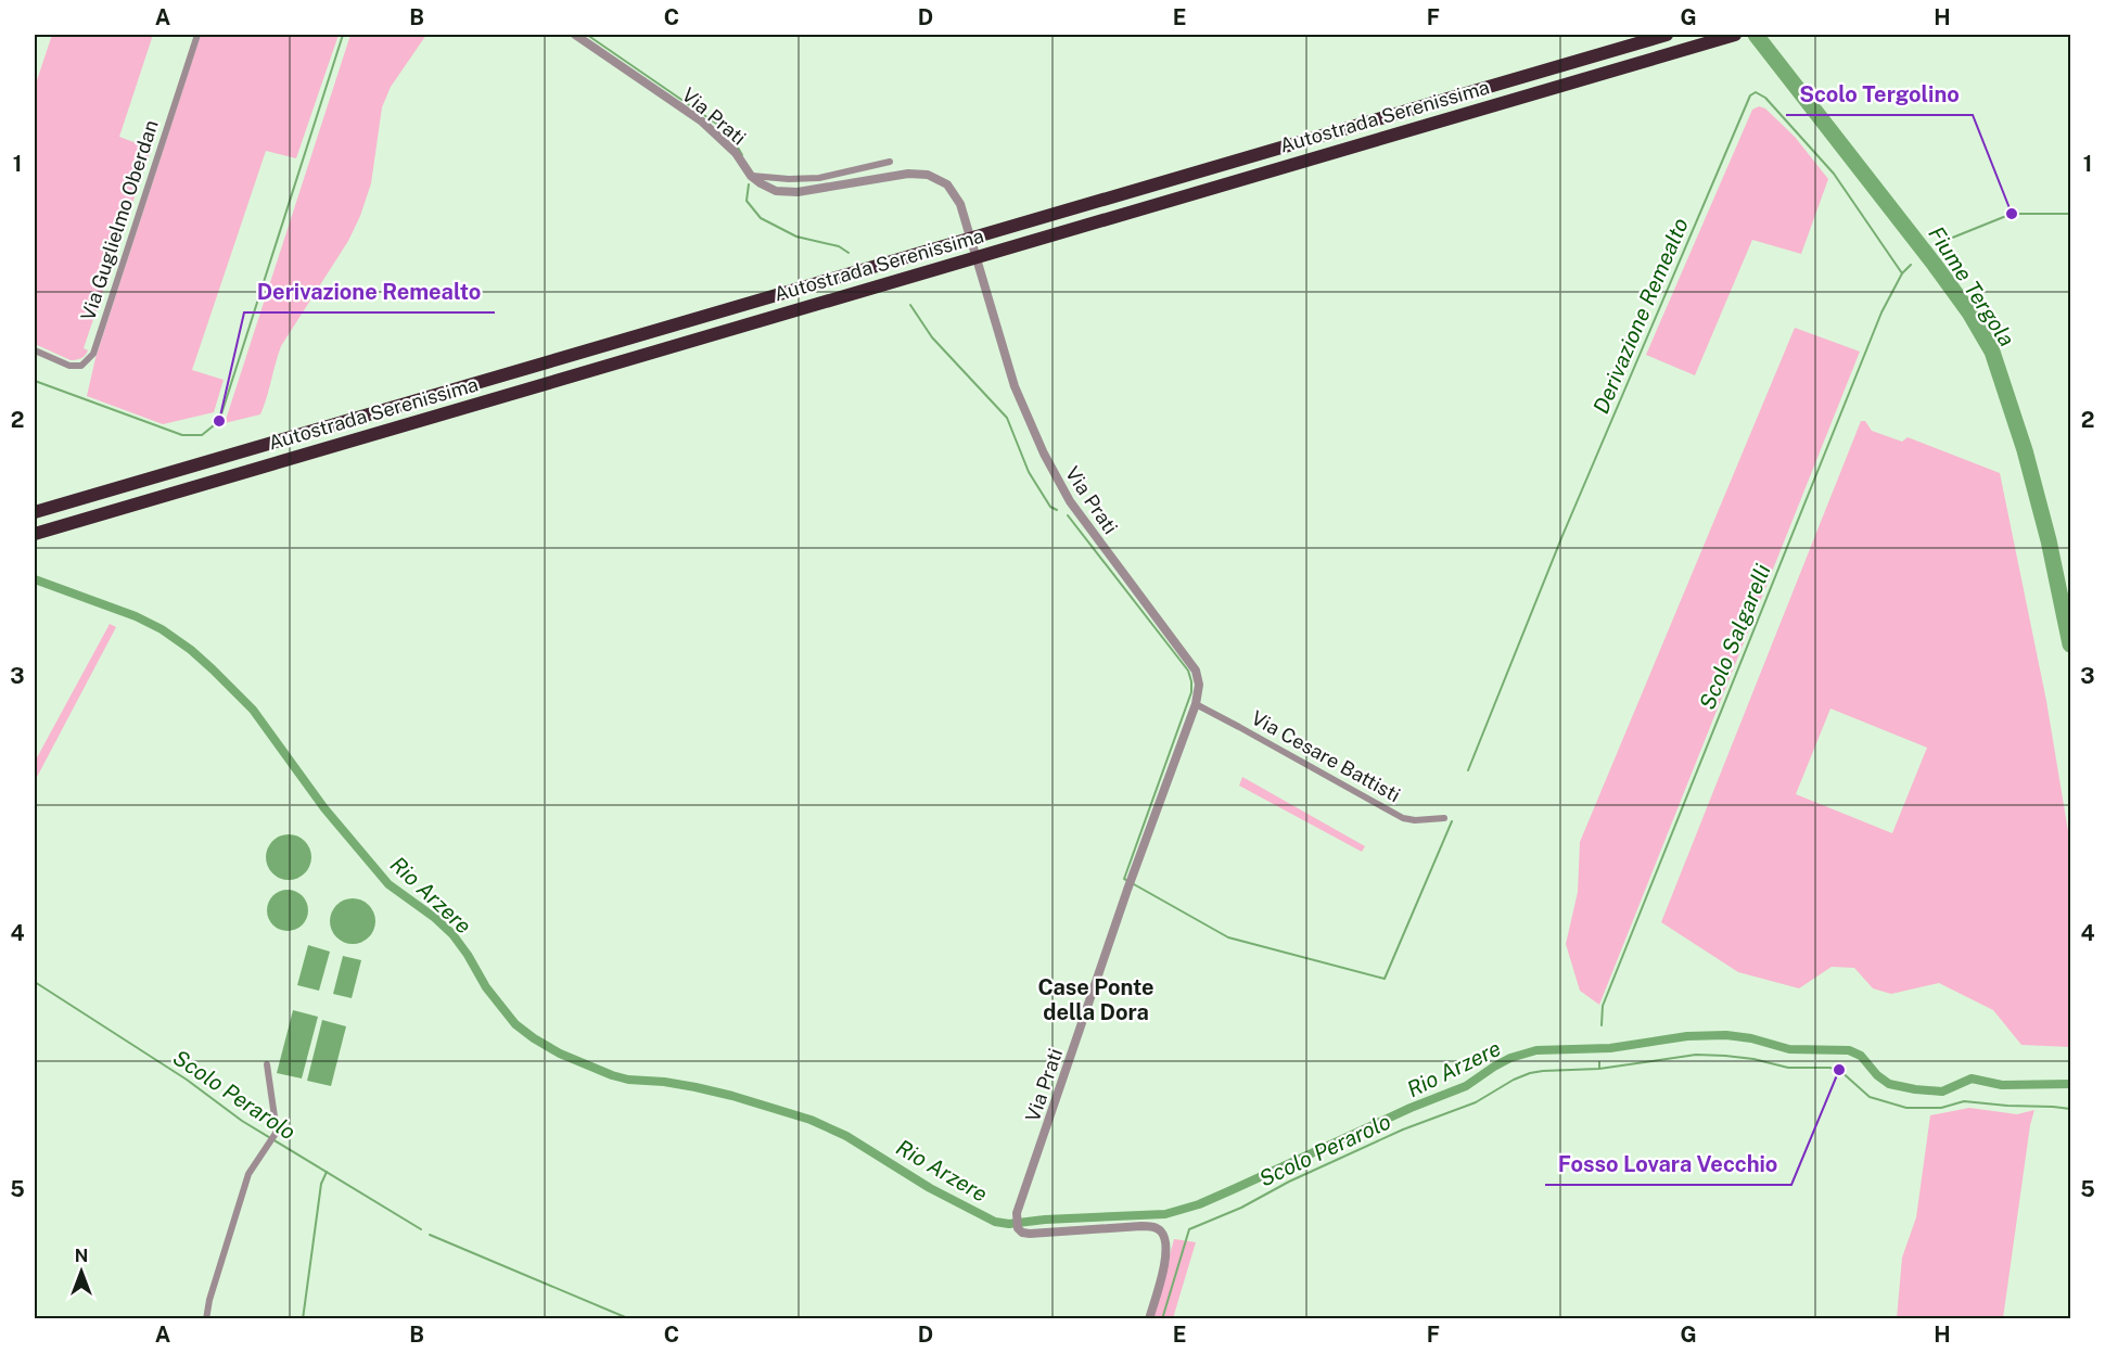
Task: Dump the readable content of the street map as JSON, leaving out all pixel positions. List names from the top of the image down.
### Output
{
  "streets": {
    "highway": ["Autostrada Serenissima"],
    "street": ["Via Prati", "Via Guglielmo Oberdan", "Via Cesare Battisti"]
  },
  "crossings": [
    ["Via Prati", "Via Cesare Battisti"]
  ],
  "districts": ["Case Ponte della Dora"],
  "water": [
    "Fiume Tergola",
    "Derivazione Remealto",
    "Scolo Salgarelli",
    "Rio Arzere",
    "Scolo Perarolo"
  ],
  "places": ["Scolo Tergolino", "Derivazione Remealto", "Fosso Lovara Vecchio"],
  "north": "top",
  "grid": {
    "columns": [
      "A",
      "B",
      "C",
      "D",
      "E",
      "F",
      "G",
      "H"
    ],
    "rows": [
      "1",
      "2",
      "3",
      "4",
      "5"
    ]
  }
}
